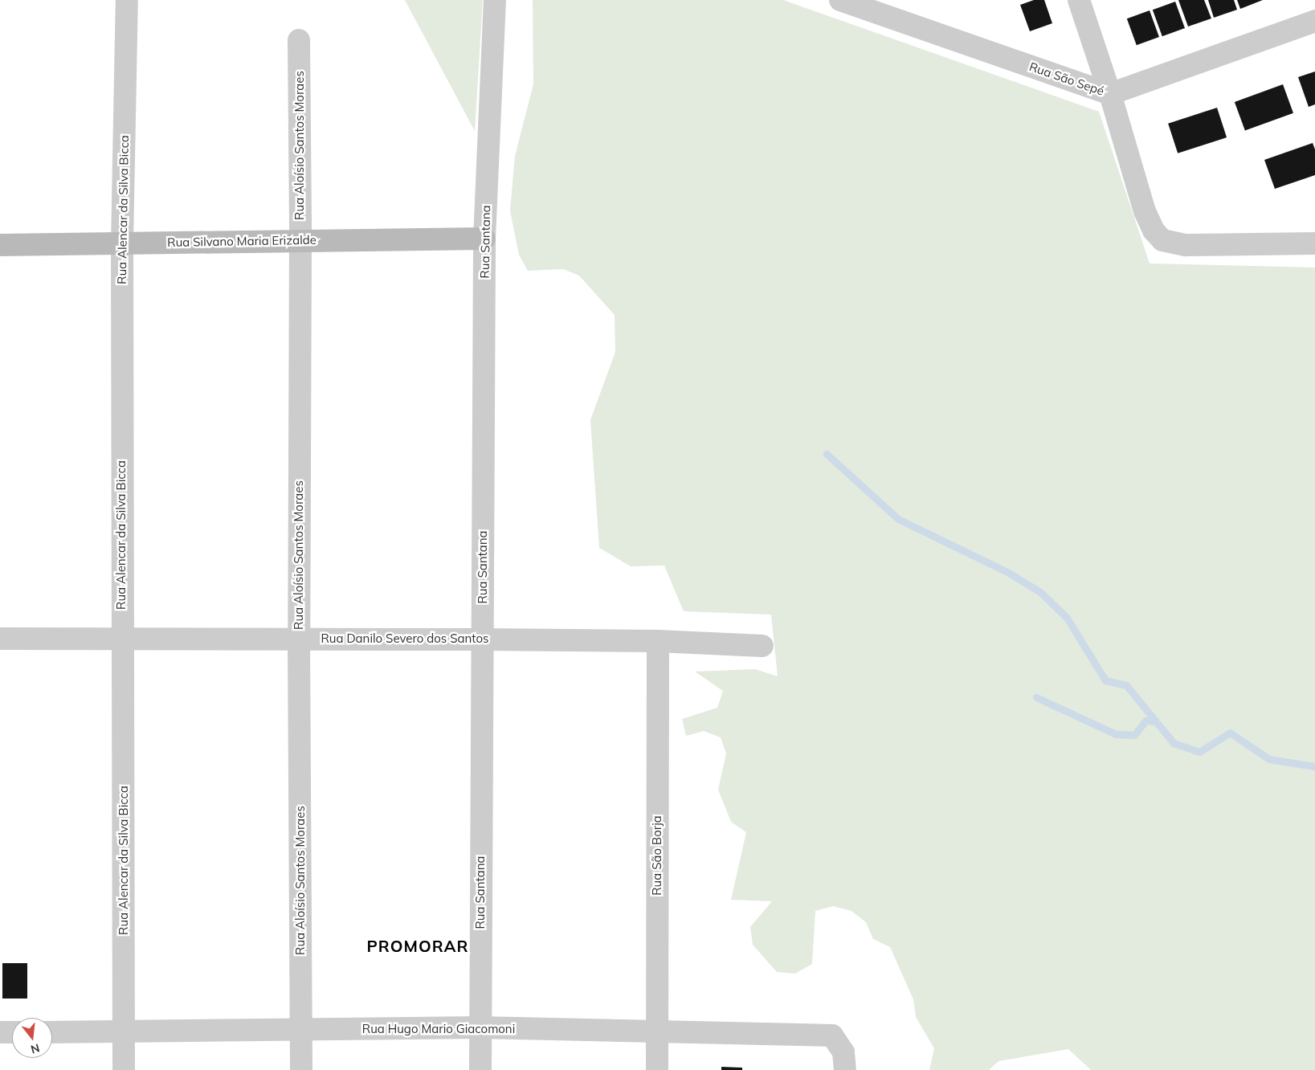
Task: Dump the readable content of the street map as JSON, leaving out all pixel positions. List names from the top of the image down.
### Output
{
  "streets": {
    "street": [
      "Rua São Sepé",
      "Rua Aloísio Santos Moraes",
      "Rua Alencar da Silva Bicca",
      "Rua Silvano Maria Erizalde",
      "Rua Santana",
      "Rua Danilo Severo dos Santos",
      "Rua São Borja",
      "Rua Hugo Mario Giacomoni"
    ]
  },
  "crossings": [
    ["Rua Aloísio Santos Moraes", "Rua Silvano Maria Erizalde"],
    ["Rua Aloísio Santos Moraes", "Rua Danilo Severo dos Santos"],
    ["Rua Aloísio Santos Moraes", "Rua Hugo Mario Giacomoni"],
    ["Rua Alencar da Silva Bicca", "Rua Silvano Maria Erizalde"],
    ["Rua Alencar da Silva Bicca", "Rua Danilo Severo dos Santos"],
    ["Rua Alencar da Silva Bicca", "Rua Hugo Mario Giacomoni"],
    ["Rua Silvano Maria Erizalde", "Rua Santana"],
    ["Rua Santana", "Rua Danilo Severo dos Santos"],
    ["Rua Santana", "Rua Hugo Mario Giacomoni"],
    ["Rua Danilo Severo dos Santos", "Rua São Borja"],
    ["Rua São Borja", "Rua Hugo Mario Giacomoni"]
  ],
  "districts": ["PROMORAR"],
  "north": "bottom"
}
